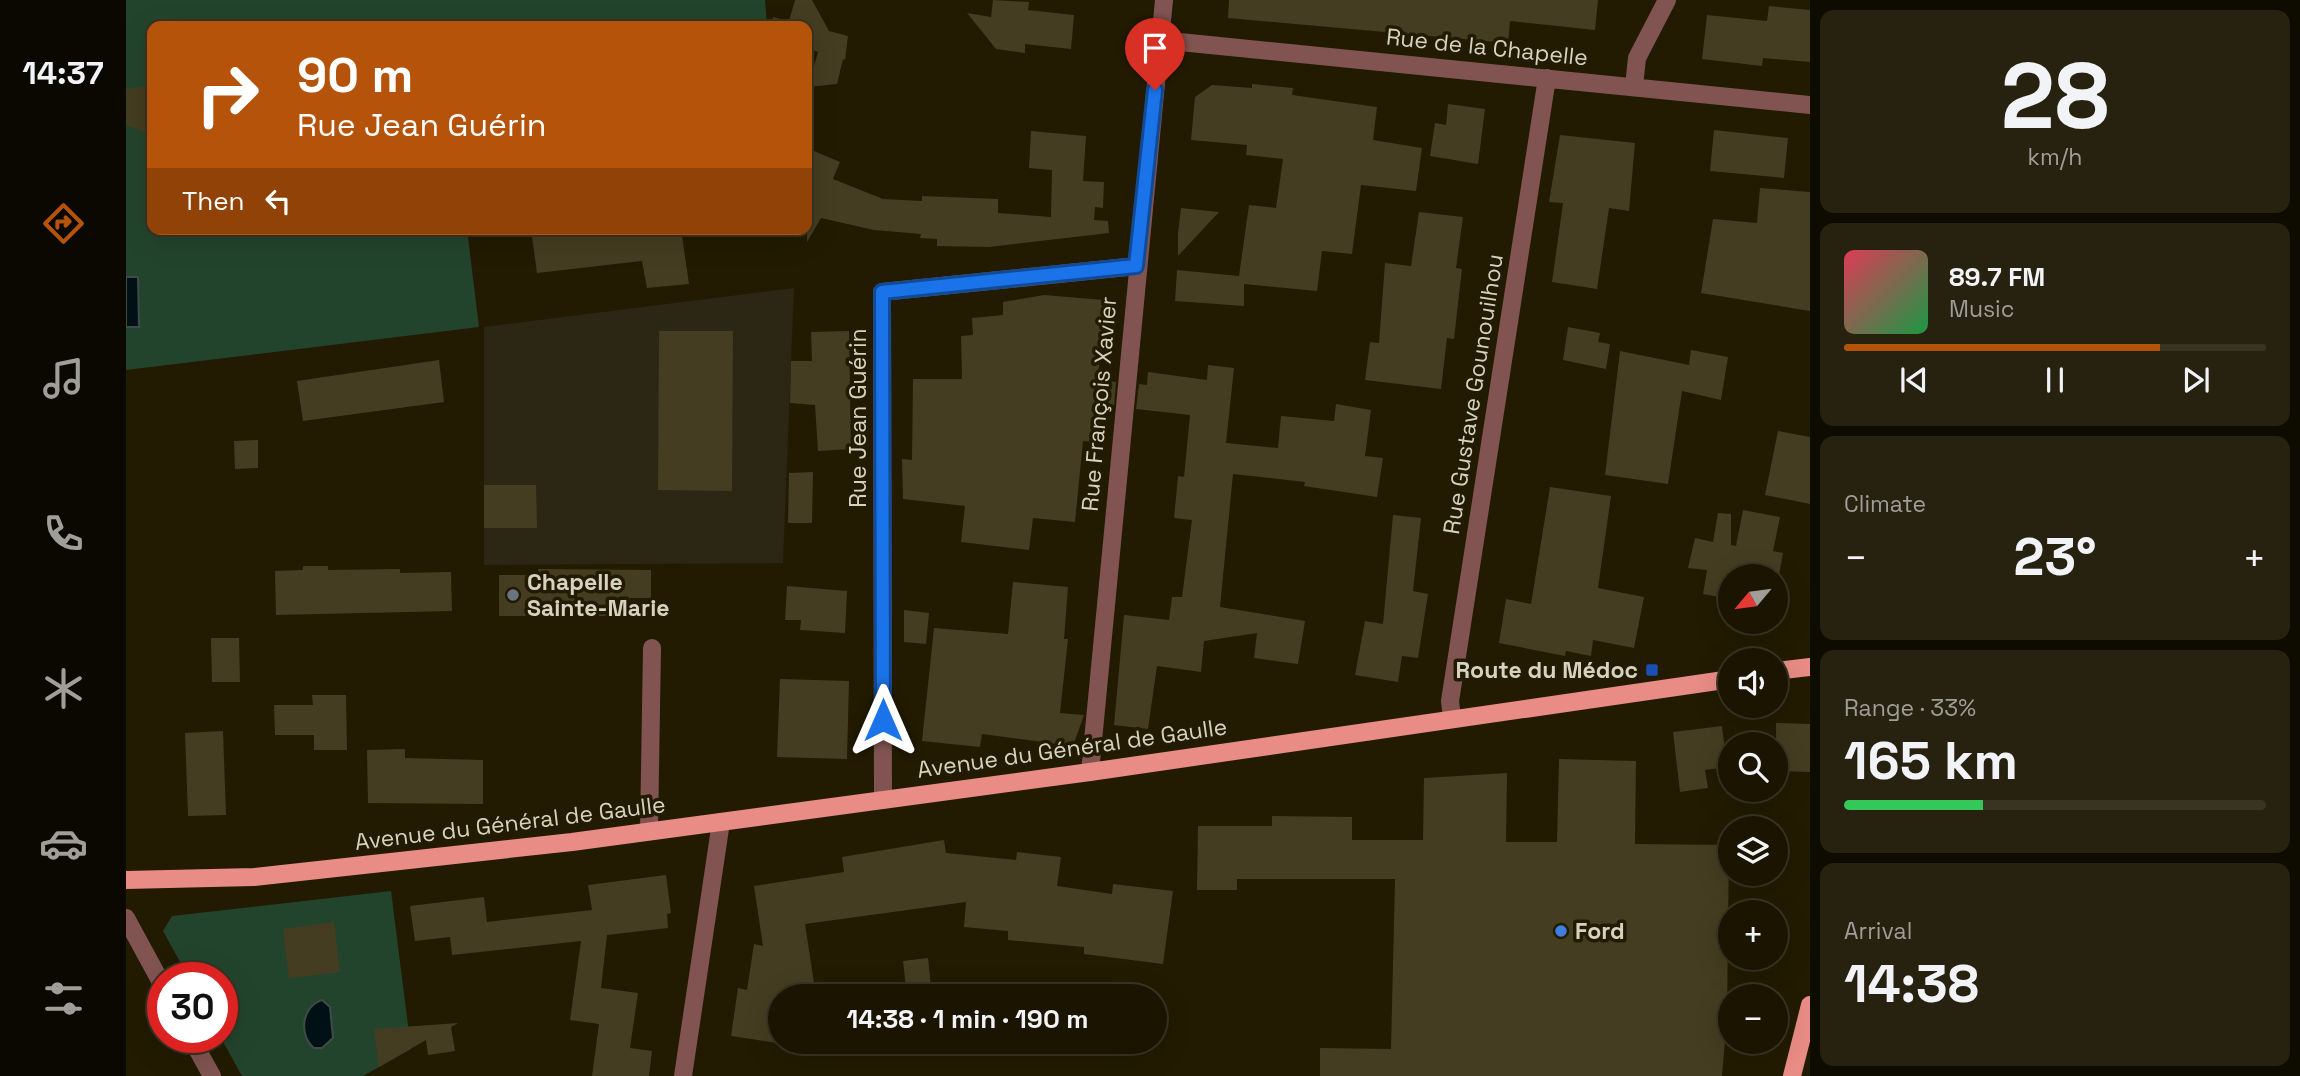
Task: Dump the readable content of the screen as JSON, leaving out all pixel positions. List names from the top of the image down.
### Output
{
  "streets": {
    "main road": ["Avenue du Général de Gaulle"],
    "street": [
      "Rue de la Chapelle",
      "Rue Gustave Gounouilhou",
      "Rue François Xavier",
      "Rue Jean Guérin"
    ]
  },
  "crossings": [
    ["Rue de la Chapelle", "Rue Gustave Gounouilhou"],
    ["Rue de la Chapelle", "Rue François Xavier"],
    ["Rue Gustave Gounouilhou", "Avenue du Général de Gaulle"],
    ["Rue François Xavier", "Rue Jean Guérin"],
    ["Rue François Xavier", "Avenue du Général de Gaulle"],
    ["Rue Jean Guérin", "Avenue du Général de Gaulle"]
  ],
  "places": {
    "other": ["Chapelle Sainte-Marie", "Ford"],
    "transit": ["Route du Médoc"]
  },
  "north": "bottom left",
  "page": {
    "tabs": "14:37",
    "tile": [
      ["28", "km/h"],
      "Climate",
      ["Range · 33%", "165 km"],
      ["Arrival", "14:38"]
    ],
    "turn": ["90 m", "Rue Jean Guérin"],
    "then": "Then",
    "song": ["89.7 FM", "Music"],
    "heat": ["−", "23°", "+"],
    "map_buttons": ["+", "−"],
    "limit": "30",
    "trip": "14:38 · 1 min · 190 m"
  }
}
